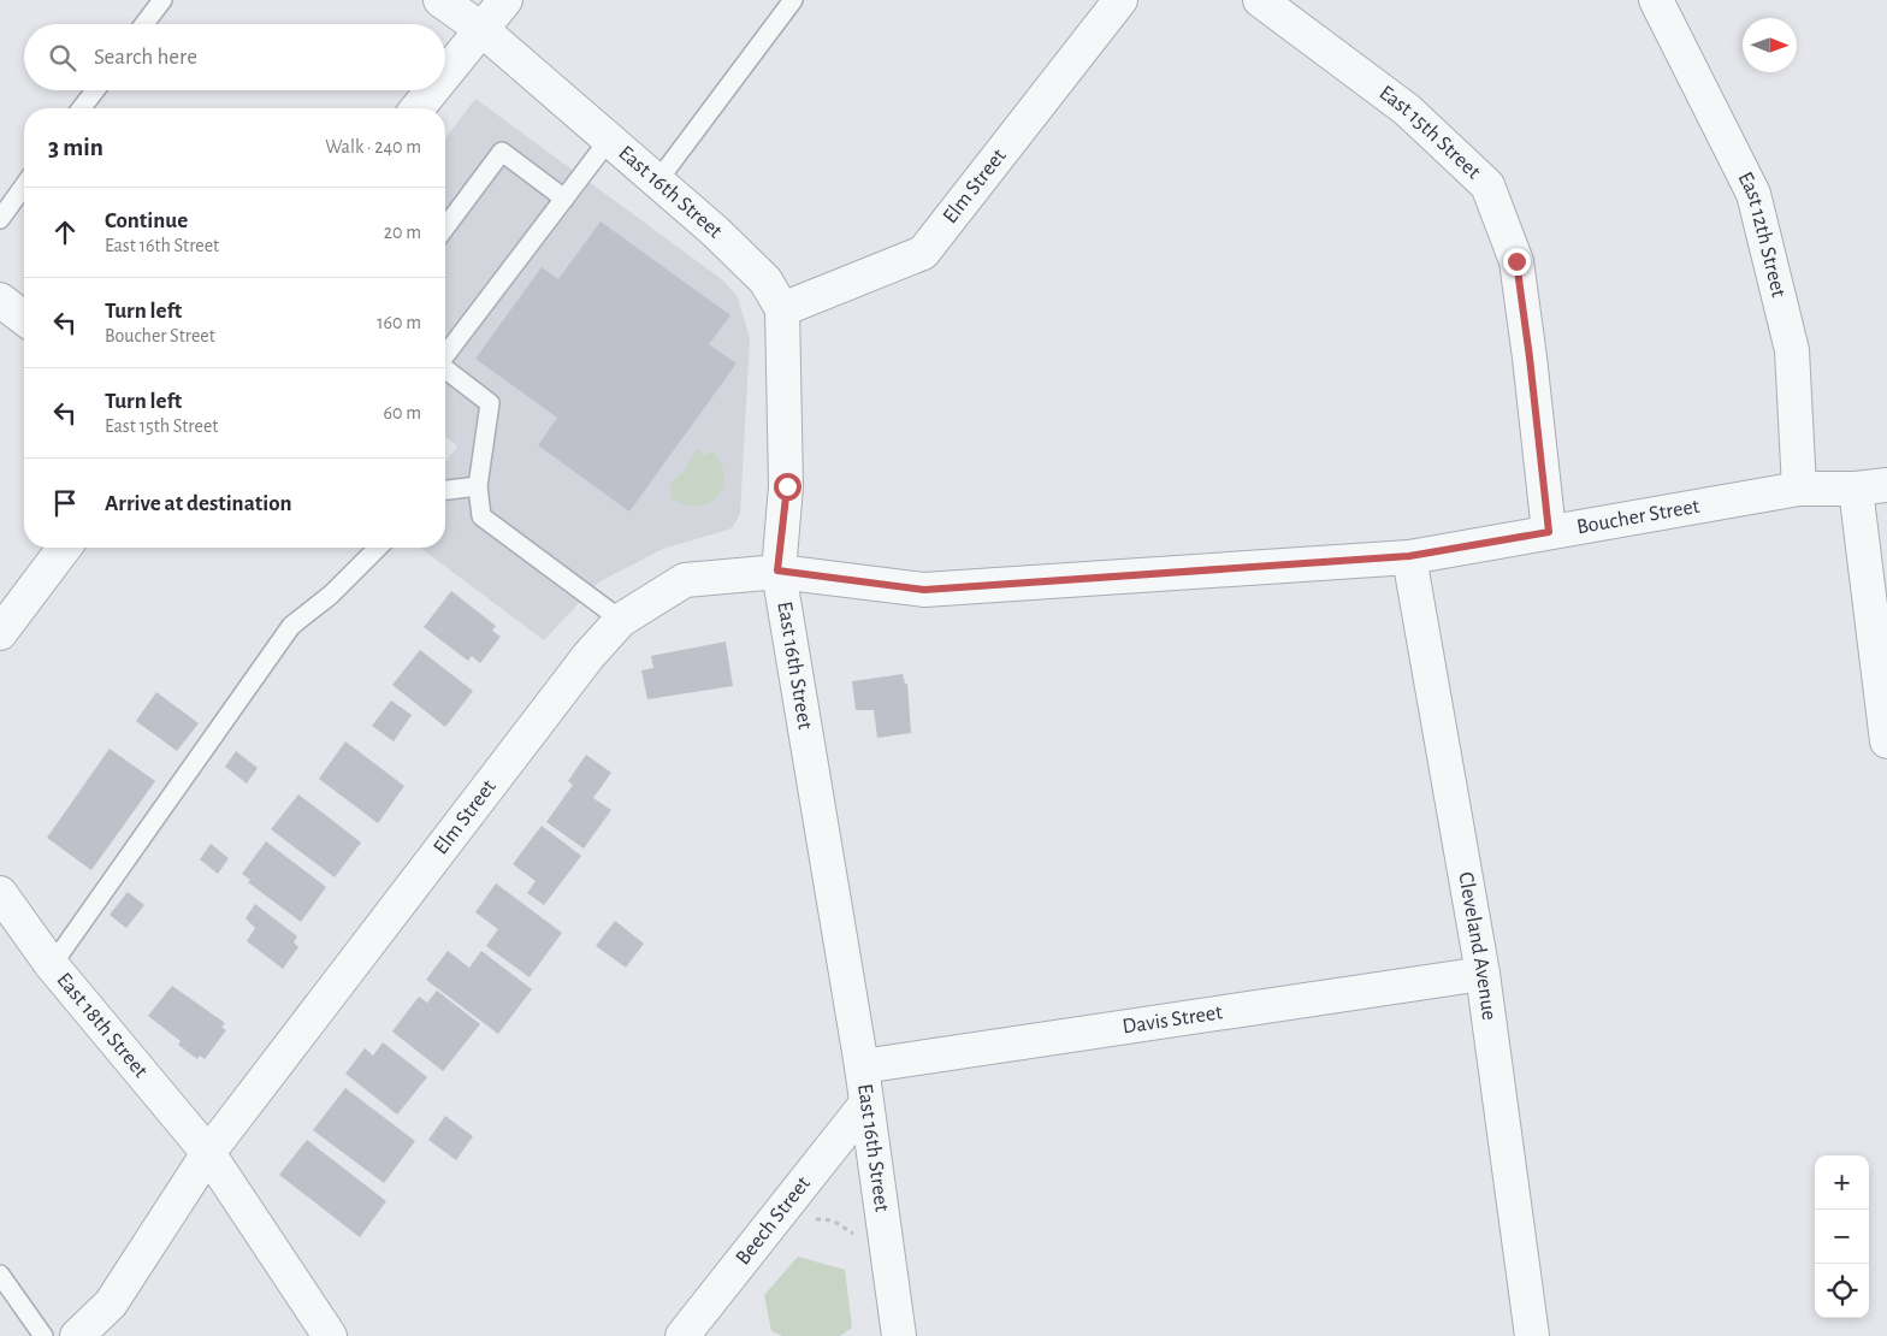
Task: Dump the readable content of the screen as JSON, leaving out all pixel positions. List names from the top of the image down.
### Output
{
  "streets": {
    "street": [
      "East 15th Street",
      "Elm Street",
      "East 16th Street",
      "East 12th Street",
      "Boucher Street",
      "Cleveland Avenue",
      "Davis Street",
      "East 18th Street",
      "Beech Street"
    ]
  },
  "crossings": [
    ["East 15th Street", "Boucher Street"],
    ["Elm Street", "East 16th Street"],
    ["Elm Street", "Boucher Street"],
    ["Elm Street", "East 18th Street"],
    ["East 16th Street", "Boucher Street"],
    ["East 16th Street", "Davis Street"],
    ["East 16th Street", "Beech Street"],
    ["East 12th Street", "Boucher Street"],
    ["Boucher Street", "Cleveland Avenue"],
    ["Cleveland Avenue", "Davis Street"]
  ],
  "north": "right",
  "page": {
    "search": "Search here",
    "heading": ["3 min", "Walk · 240 m"],
    "list": [
      ["Continue", "East 16th Street", "20 m"],
      ["Turn left", "Boucher Street", "160 m"],
      ["Turn left", "East 15th Street", "60 m"],
      "Arrive at destination"
    ],
    "map_buttons": ["+", "−"]
  }
}
